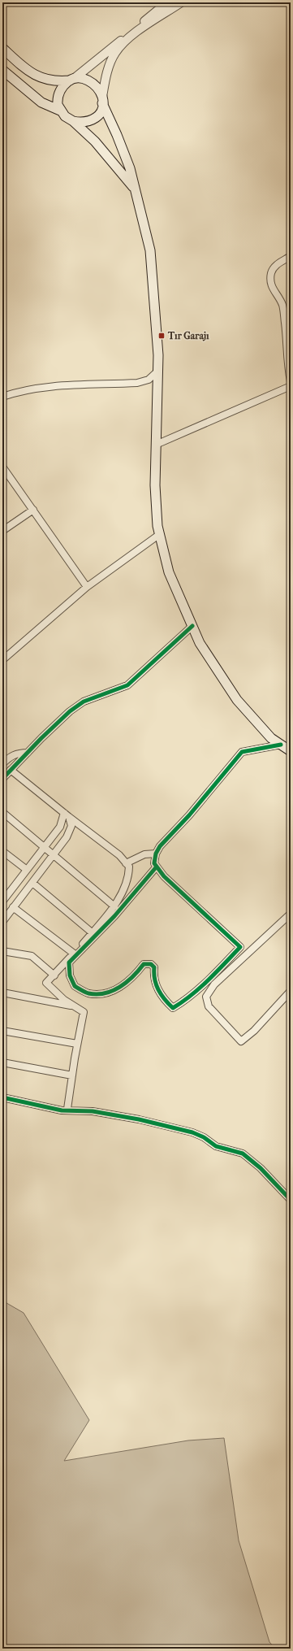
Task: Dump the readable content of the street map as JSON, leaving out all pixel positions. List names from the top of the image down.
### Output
{
  "places": {
    "transit": ["Tır Garajı"]
  }
}
